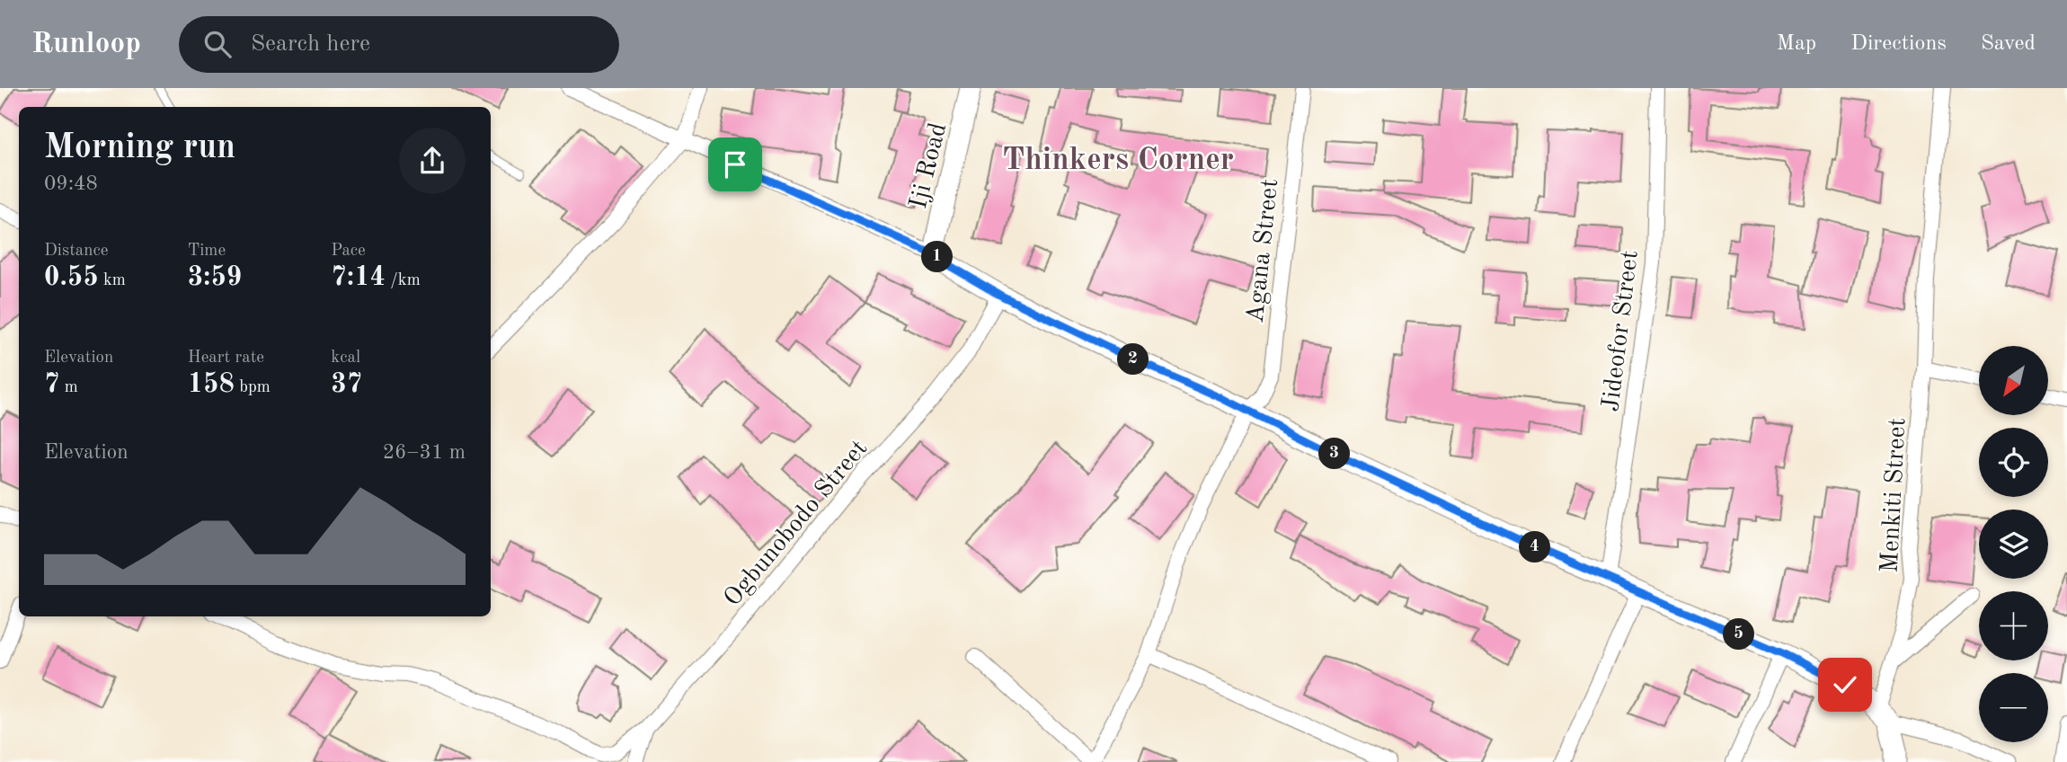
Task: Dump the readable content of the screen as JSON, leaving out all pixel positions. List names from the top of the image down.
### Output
{
  "streets": {
    "street": [
      "Iji Road",
      "Agana Street",
      "Jideofor Street",
      "Menkiti Street",
      "Ogbunobodo Street"
    ]
  },
  "districts": ["Thinkers Corner"],
  "north": "bottom left",
  "page": {
    "header": "Runloop",
    "search": "Search here",
    "nav": ["Map", "Directions", "Saved"],
    "heading": ["Morning run", "09:48"],
    "stats": [
      ["Distance", "0.55 km"],
      ["Time", "3:59"],
      ["Pace", "7:14 /km"],
      ["Elevation", "7 m"],
      ["Heart rate", "158 bpm"],
      ["kcal", "37"]
    ],
    "pins": [
      "1",
      "2",
      "3",
      "4",
      "5"
    ],
    "map_buttons": ["+", "−"],
    "chart": ["Elevation", "26–31 m"]
  }
}
